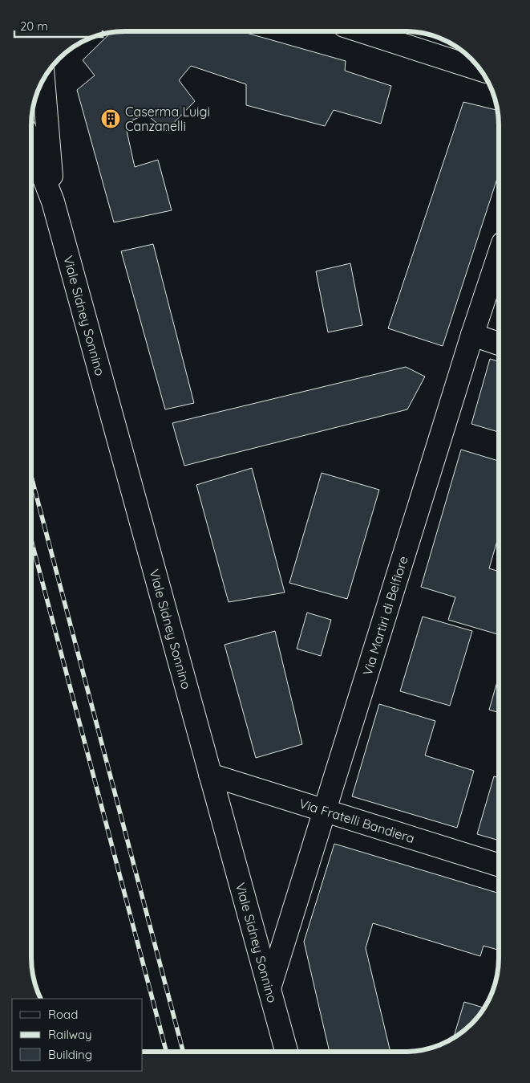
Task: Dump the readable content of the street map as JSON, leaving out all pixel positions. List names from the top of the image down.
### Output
{
  "streets": {
    "street": ["Viale Sidney Sonnino", "Via Martiri di Belfiore", "Via Fratelli Bandiera"]
  },
  "crossings": [
    ["Viale Sidney Sonnino", "Via Martiri di Belfiore"],
    ["Viale Sidney Sonnino", "Via Fratelli Bandiera"],
    ["Via Martiri di Belfiore", "Via Fratelli Bandiera"]
  ],
  "places": {
    "building": ["Caserma Luigi Canzanelli"]
  },
  "legend": ["Road", "Railway", "Building"],
  "scale_bar": "20 m"
}
